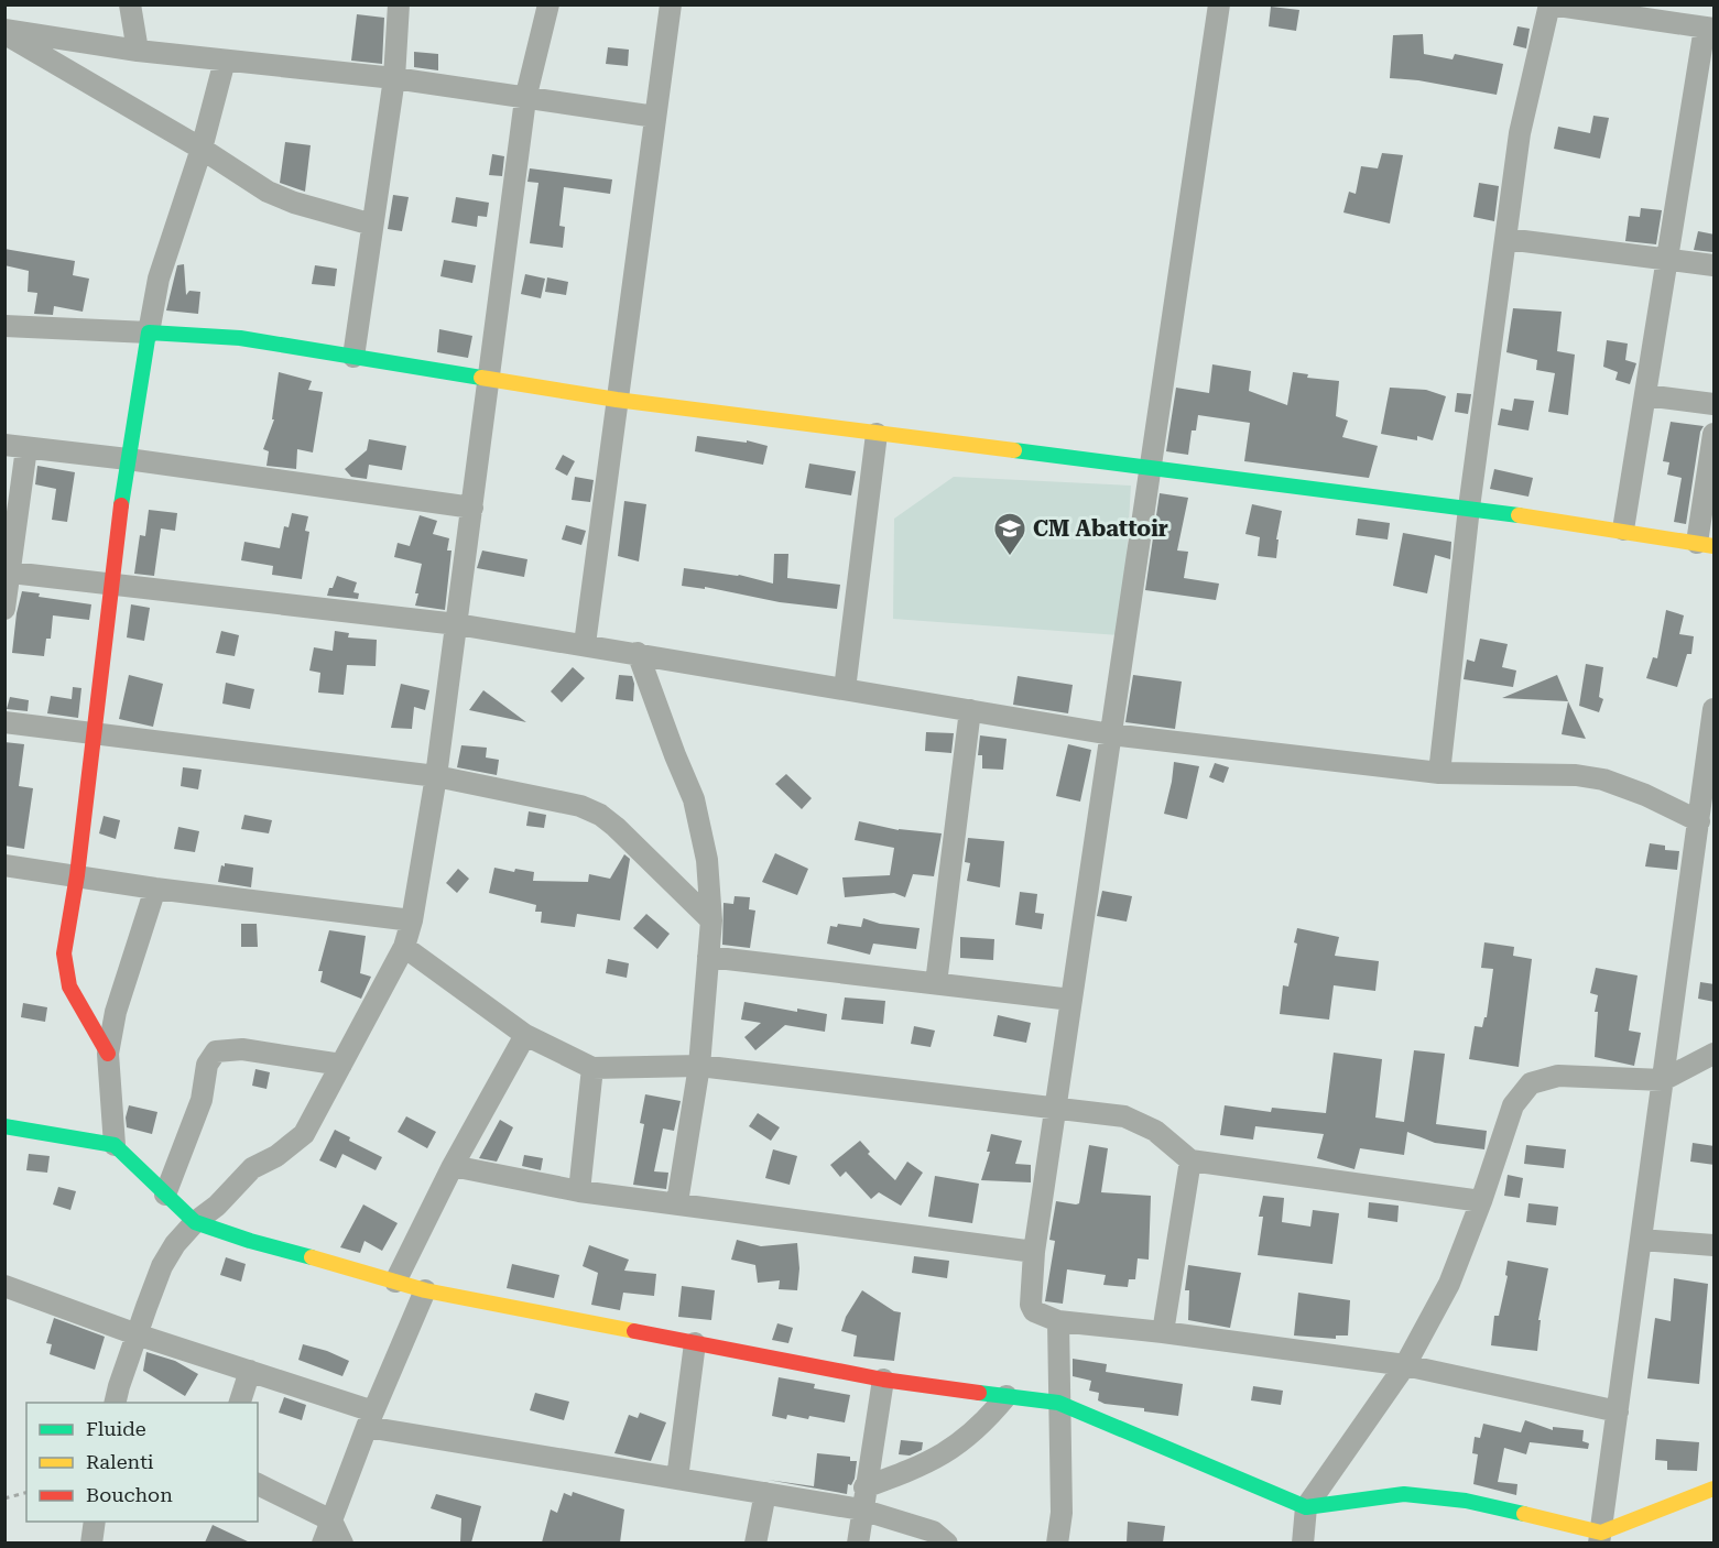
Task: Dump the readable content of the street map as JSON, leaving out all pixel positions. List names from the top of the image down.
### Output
{
  "places": {
    "school or university": ["CM Abattoir"]
  },
  "legend": ["Fluide", "Ralenti", "Bouchon"]
}
